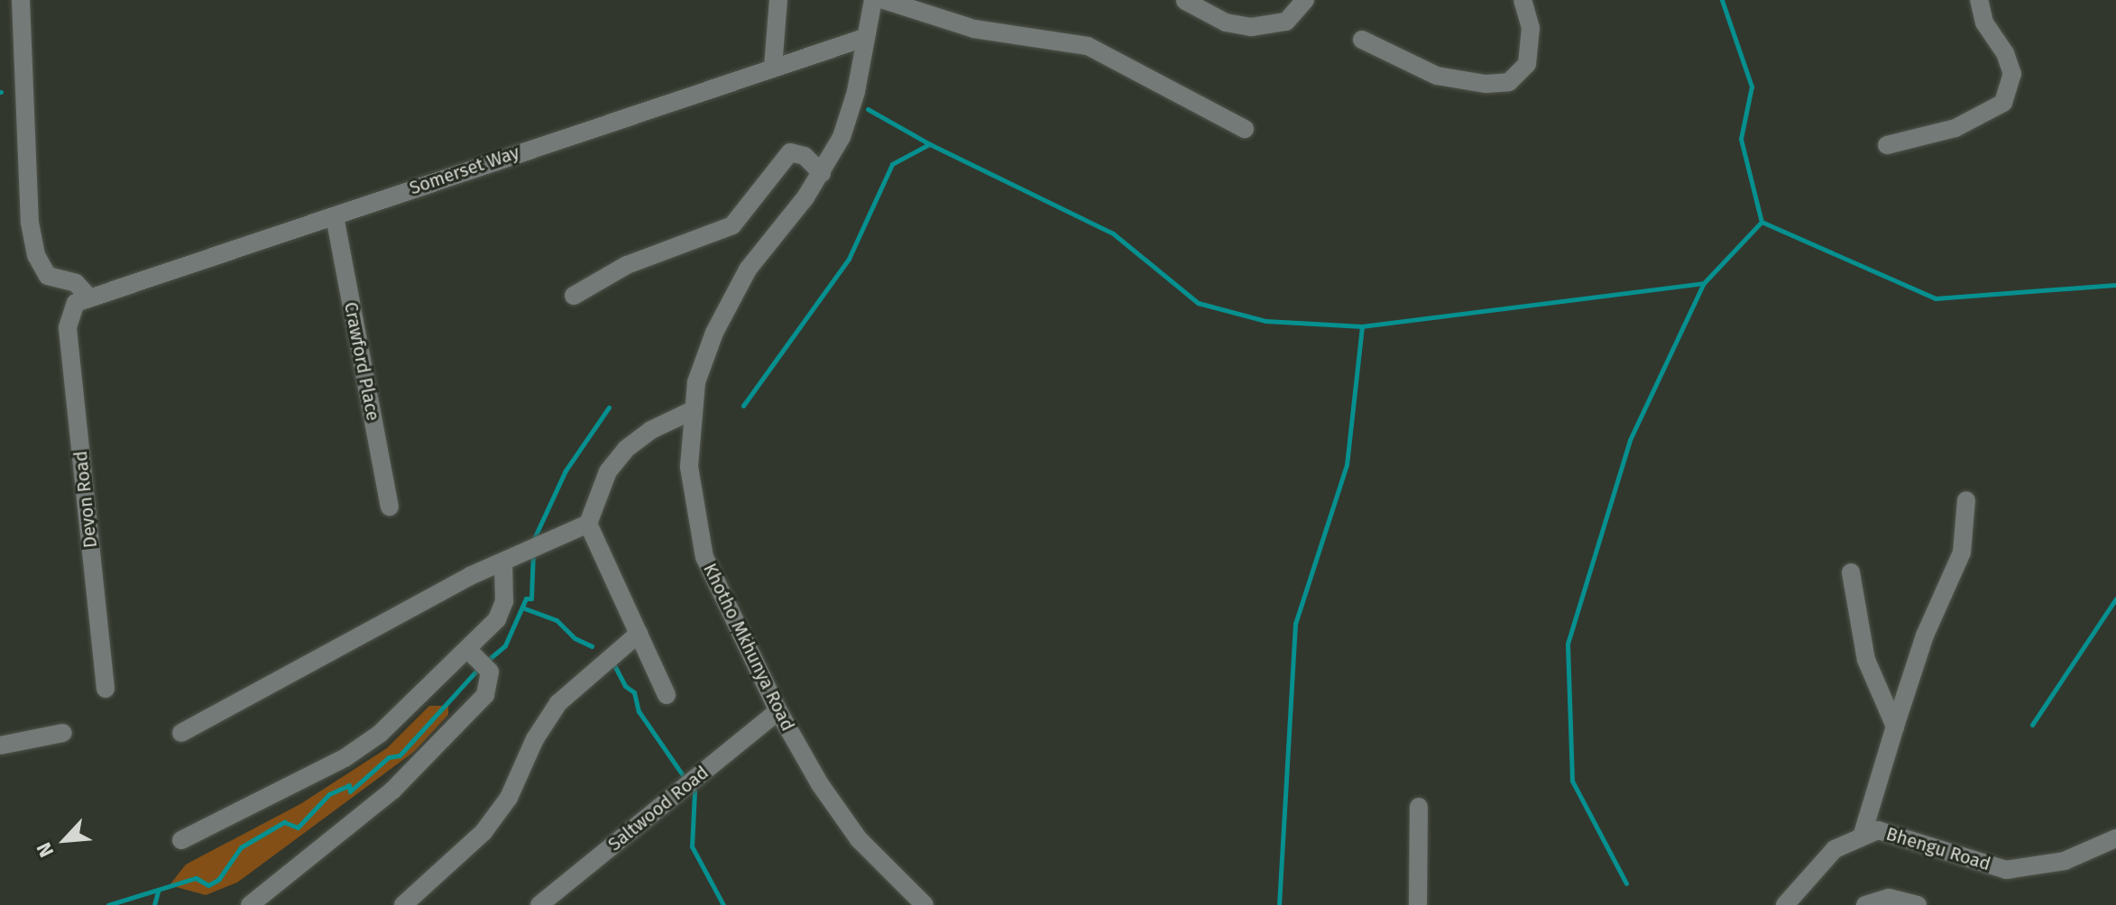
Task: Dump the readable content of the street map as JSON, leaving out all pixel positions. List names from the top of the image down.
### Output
{
  "streets": {
    "street": [
      "Somerset Way",
      "Crawford Place",
      "Devon Road",
      "Khotho Mkhunya Road",
      "Saltwood Road",
      "Bhengu Road"
    ]
  },
  "crossings": [
    ["Somerset Way", "Crawford Place"],
    ["Somerset Way", "Devon Road"],
    ["Somerset Way", "Khotho Mkhunya Road"],
    ["Khotho Mkhunya Road", "Saltwood Road"]
  ],
  "north": "bottom left"
}
